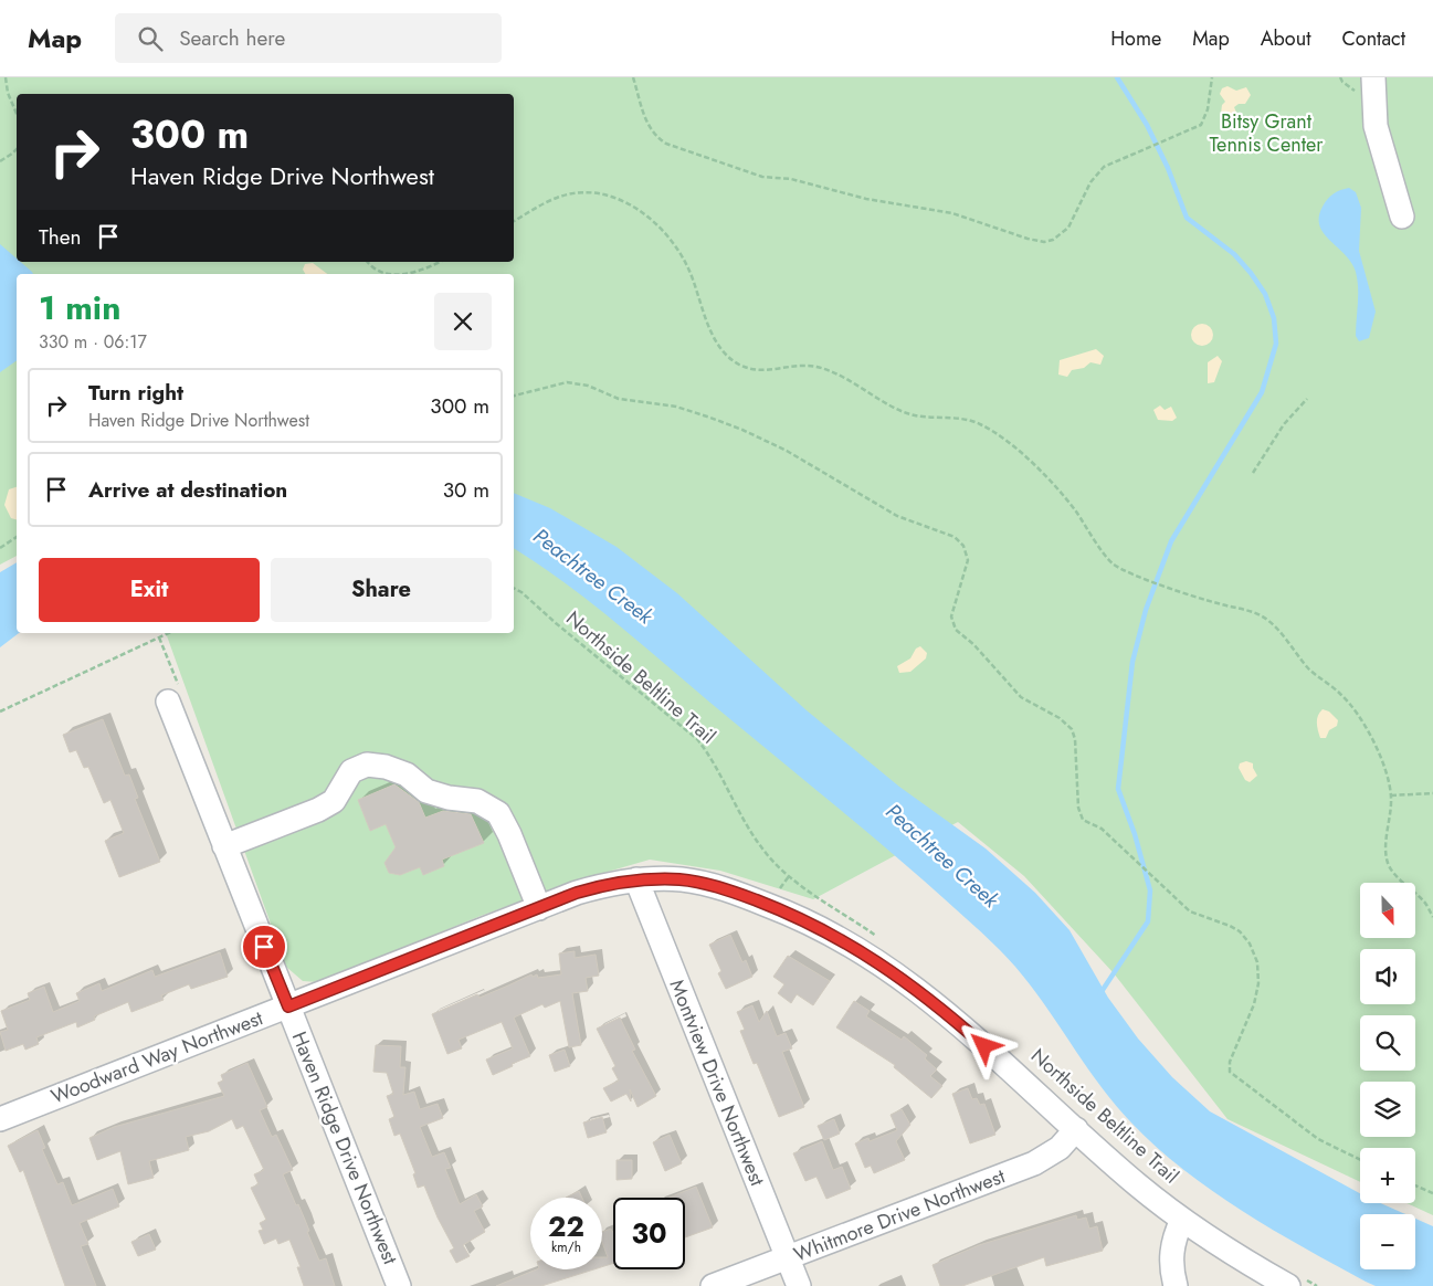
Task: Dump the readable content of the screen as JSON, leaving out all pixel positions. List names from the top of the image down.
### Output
{
  "streets": {
    "street": [
      "Woodward Way Northwest",
      "Montview Drive Northwest",
      "Haven Ridge Drive Northwest",
      "Whitmore Drive Northwest"
    ],
    "path": ["Northside Beltline Trail"]
  },
  "crossings": [
    ["Woodward Way Northwest", "Montview Drive Northwest"],
    ["Woodward Way Northwest", "Haven Ridge Drive Northwest"],
    ["Woodward Way Northwest", "Whitmore Drive Northwest"],
    ["Montview Drive Northwest", "Whitmore Drive Northwest"]
  ],
  "water": ["Peachtree Creek"],
  "parks": ["Bitsy Grant Tennis Center"],
  "north": "bottom",
  "page": {
    "header": "Map",
    "search": "Search here",
    "nav": [
      "Home",
      "Map",
      "About",
      "Contact"
    ],
    "turn": ["300 m", "Haven Ridge Drive Northwest"],
    "then": "Then",
    "heading": ["1 min", "330 m · 06:17"],
    "list": [
      {
        "name": "Turn right",
        "note": "Haven Ridge Drive Northwest",
        "value": "300 m"
      },
      {
        "name": "Arrive at destination",
        "value": "30 m"
      }
    ],
    "buttons": ["Exit", "Share"],
    "map_buttons": ["+", "−"],
    "speed": "22 km/h",
    "limit": "30"
  }
}
